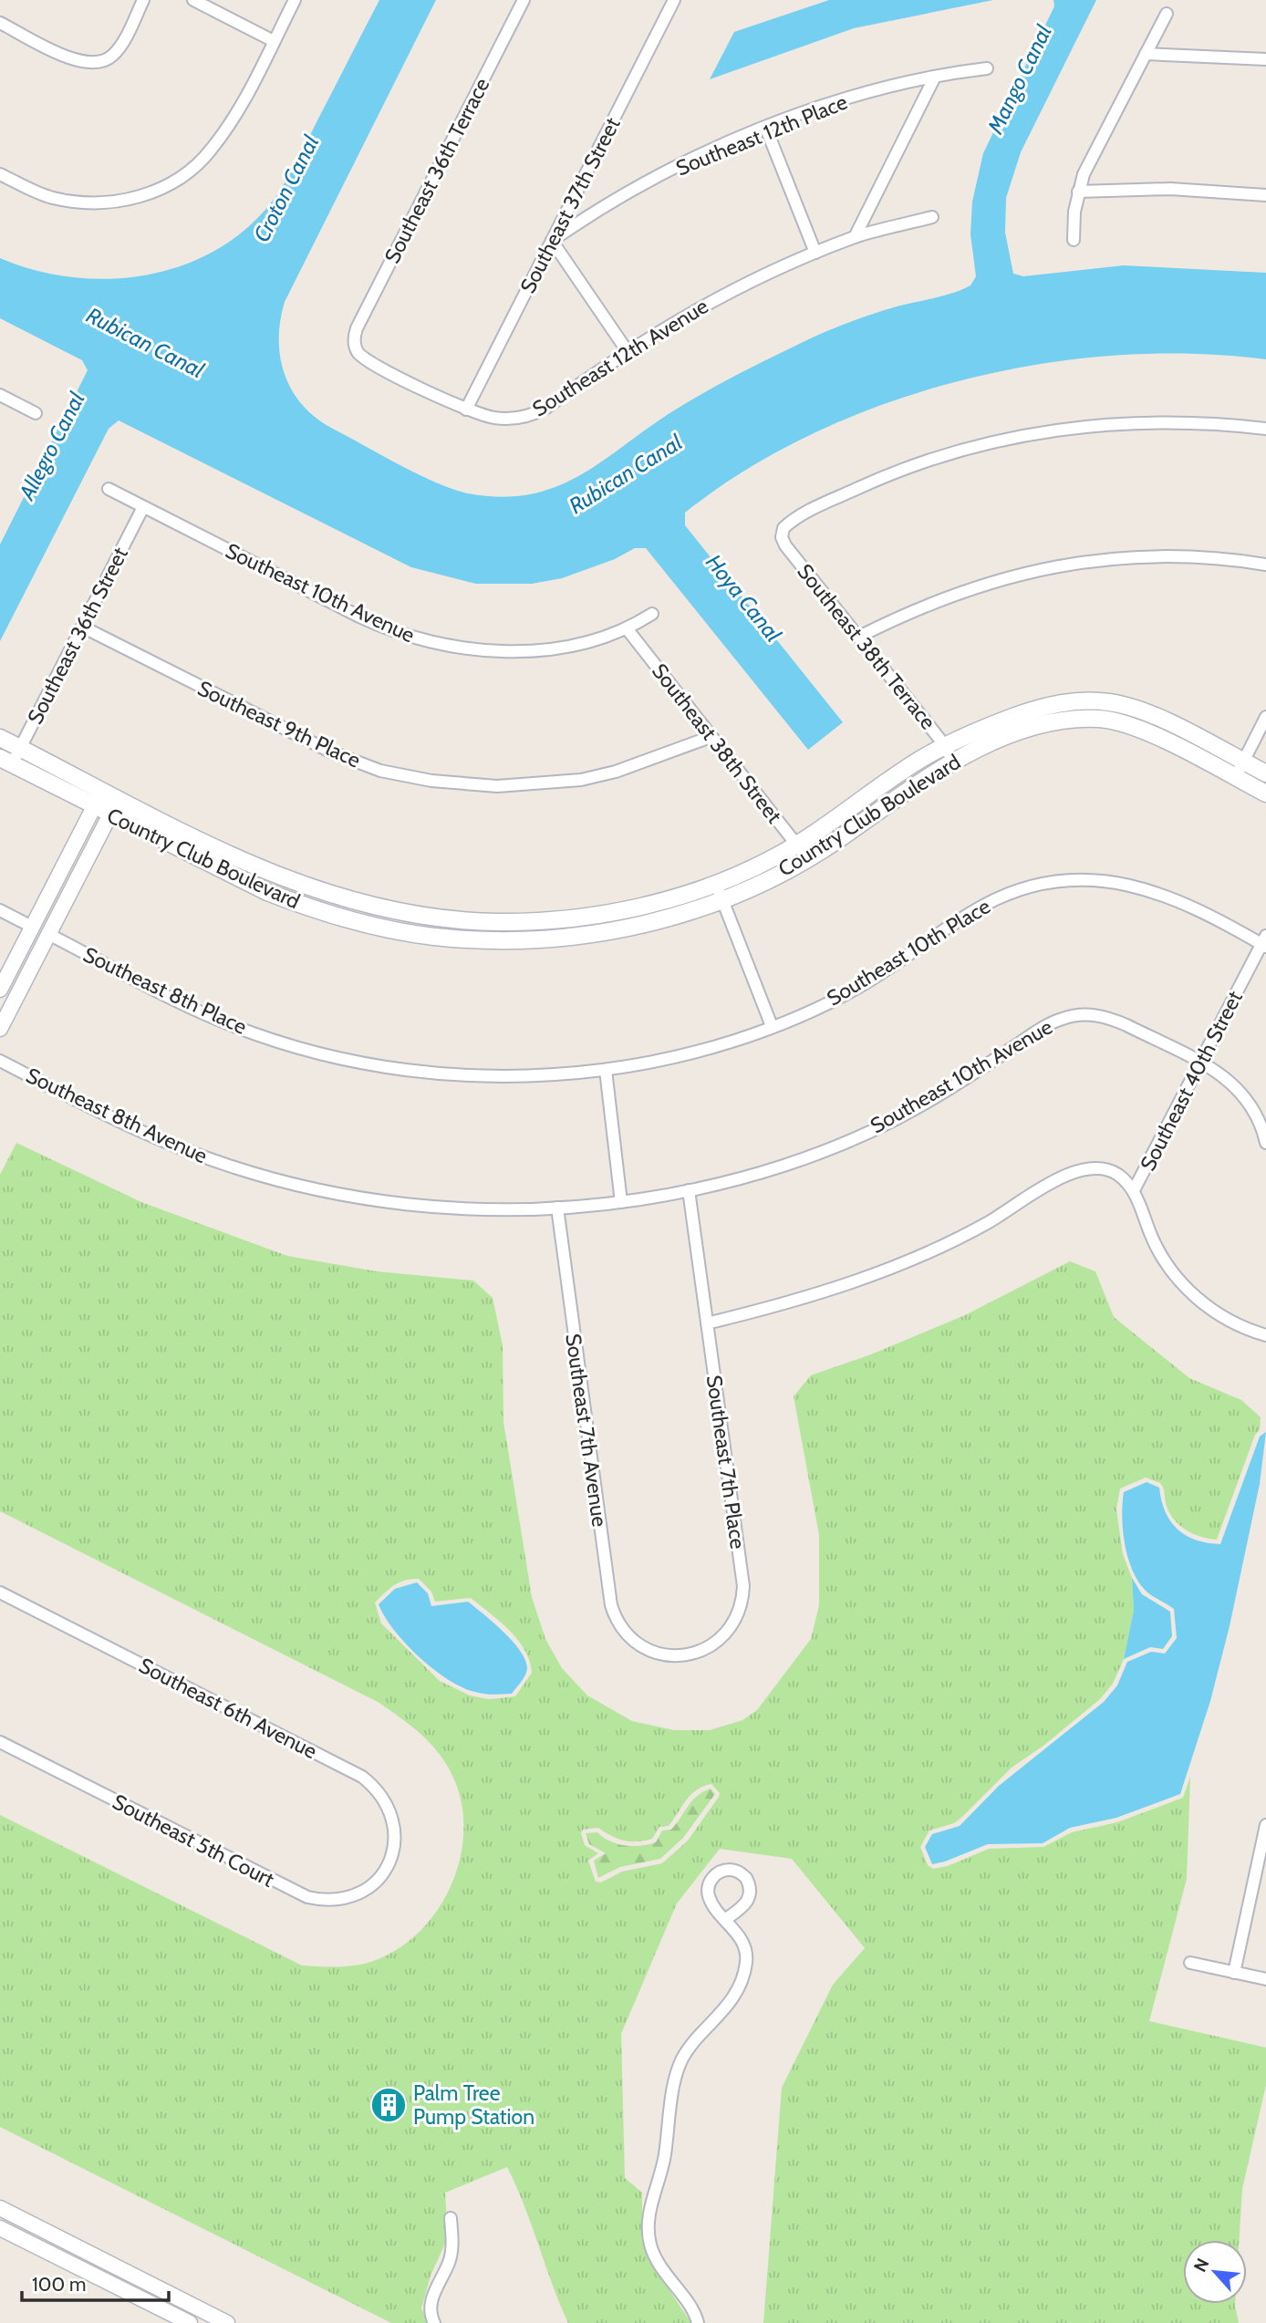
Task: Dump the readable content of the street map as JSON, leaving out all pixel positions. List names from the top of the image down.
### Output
{
  "streets": {
    "main road": ["Country Club Boulevard"],
    "street": [
      "Southeast 12th Place",
      "Southeast 36th Terrace",
      "Southeast 37th Street",
      "Southeast 12th Avenue",
      "Southeast 10th Avenue",
      "Southeast 36th Street",
      "Southeast 38th Terrace",
      "Southeast 9th Place",
      "Southeast 38th Street",
      "Southeast 10th Place",
      "Southeast 8th Place",
      "Southeast 40th Street",
      "Southeast 8th Avenue",
      "Southeast 7th Avenue",
      "Southeast 7th Place",
      "Southeast 6th Avenue",
      "Southeast 5th Court"
    ]
  },
  "crossings": [
    ["Southeast 12th Place", "Southeast 37th Street"],
    ["Southeast 36th Terrace", "Southeast 12th Avenue"],
    ["Southeast 37th Street", "Southeast 12th Avenue"],
    ["Southeast 10th Avenue", "Southeast 36th Street"],
    ["Southeast 10th Avenue", "Southeast 38th Street"],
    ["Southeast 10th Avenue", "Southeast 40th Street"],
    ["Southeast 10th Avenue", "Southeast 8th Avenue"],
    ["Southeast 10th Avenue", "Southeast 7th Place"],
    ["Southeast 36th Street", "Southeast 9th Place"],
    ["Southeast 36th Street", "Country Club Boulevard"],
    ["Southeast 38th Terrace", "Country Club Boulevard"],
    ["Southeast 9th Place", "Southeast 38th Street"],
    ["Southeast 38th Street", "Country Club Boulevard"],
    ["Southeast 10th Place", "Southeast 8th Place"],
    ["Southeast 10th Place", "Southeast 40th Street"],
    ["Southeast 8th Avenue", "Southeast 7th Avenue"],
    ["Southeast 8th Avenue", "Southeast 7th Place"],
    ["Southeast 7th Avenue", "Southeast 7th Place"],
    ["Southeast 6th Avenue", "Southeast 5th Court"]
  ],
  "water": [
    "Mango Canal",
    "Croton Canal",
    "Rubican Canal",
    "Allegro Canal",
    "Hoya Canal"
  ],
  "places": {
    "building": ["Palm Tree Pump Station"]
  },
  "scale_bar": "100 m",
  "north": "top left"
}
